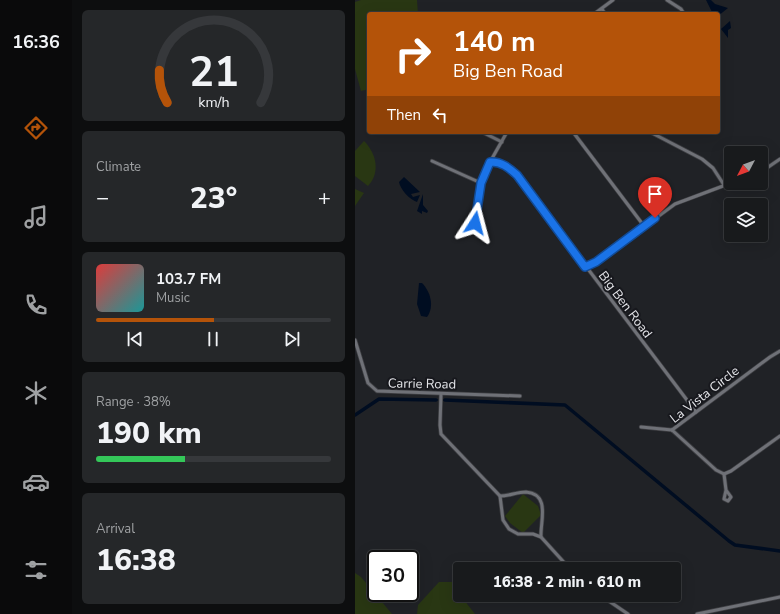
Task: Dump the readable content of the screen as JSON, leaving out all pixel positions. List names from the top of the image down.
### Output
{
  "streets": {
    "street": ["Big Ben Road", "Carrie Road", "La Vista Circle"]
  },
  "crossings": [
    ["Big Ben Road", "La Vista Circle"]
  ],
  "north": "bottom left",
  "page": {
    "tabs": "16:36",
    "turn": ["140 m", "Big Ben Road"],
    "then": "Then",
    "tile": [
      "Climate",
      ["Range · 38%", "190 km"],
      ["Arrival", "16:38"]
    ],
    "heat": ["−", "23°", "+"],
    "song": ["103.7 FM", "Music"],
    "limit": "30",
    "trip": "16:38 · 2 min · 610 m",
    "gauge": ["21", "km/h"]
  }
}
